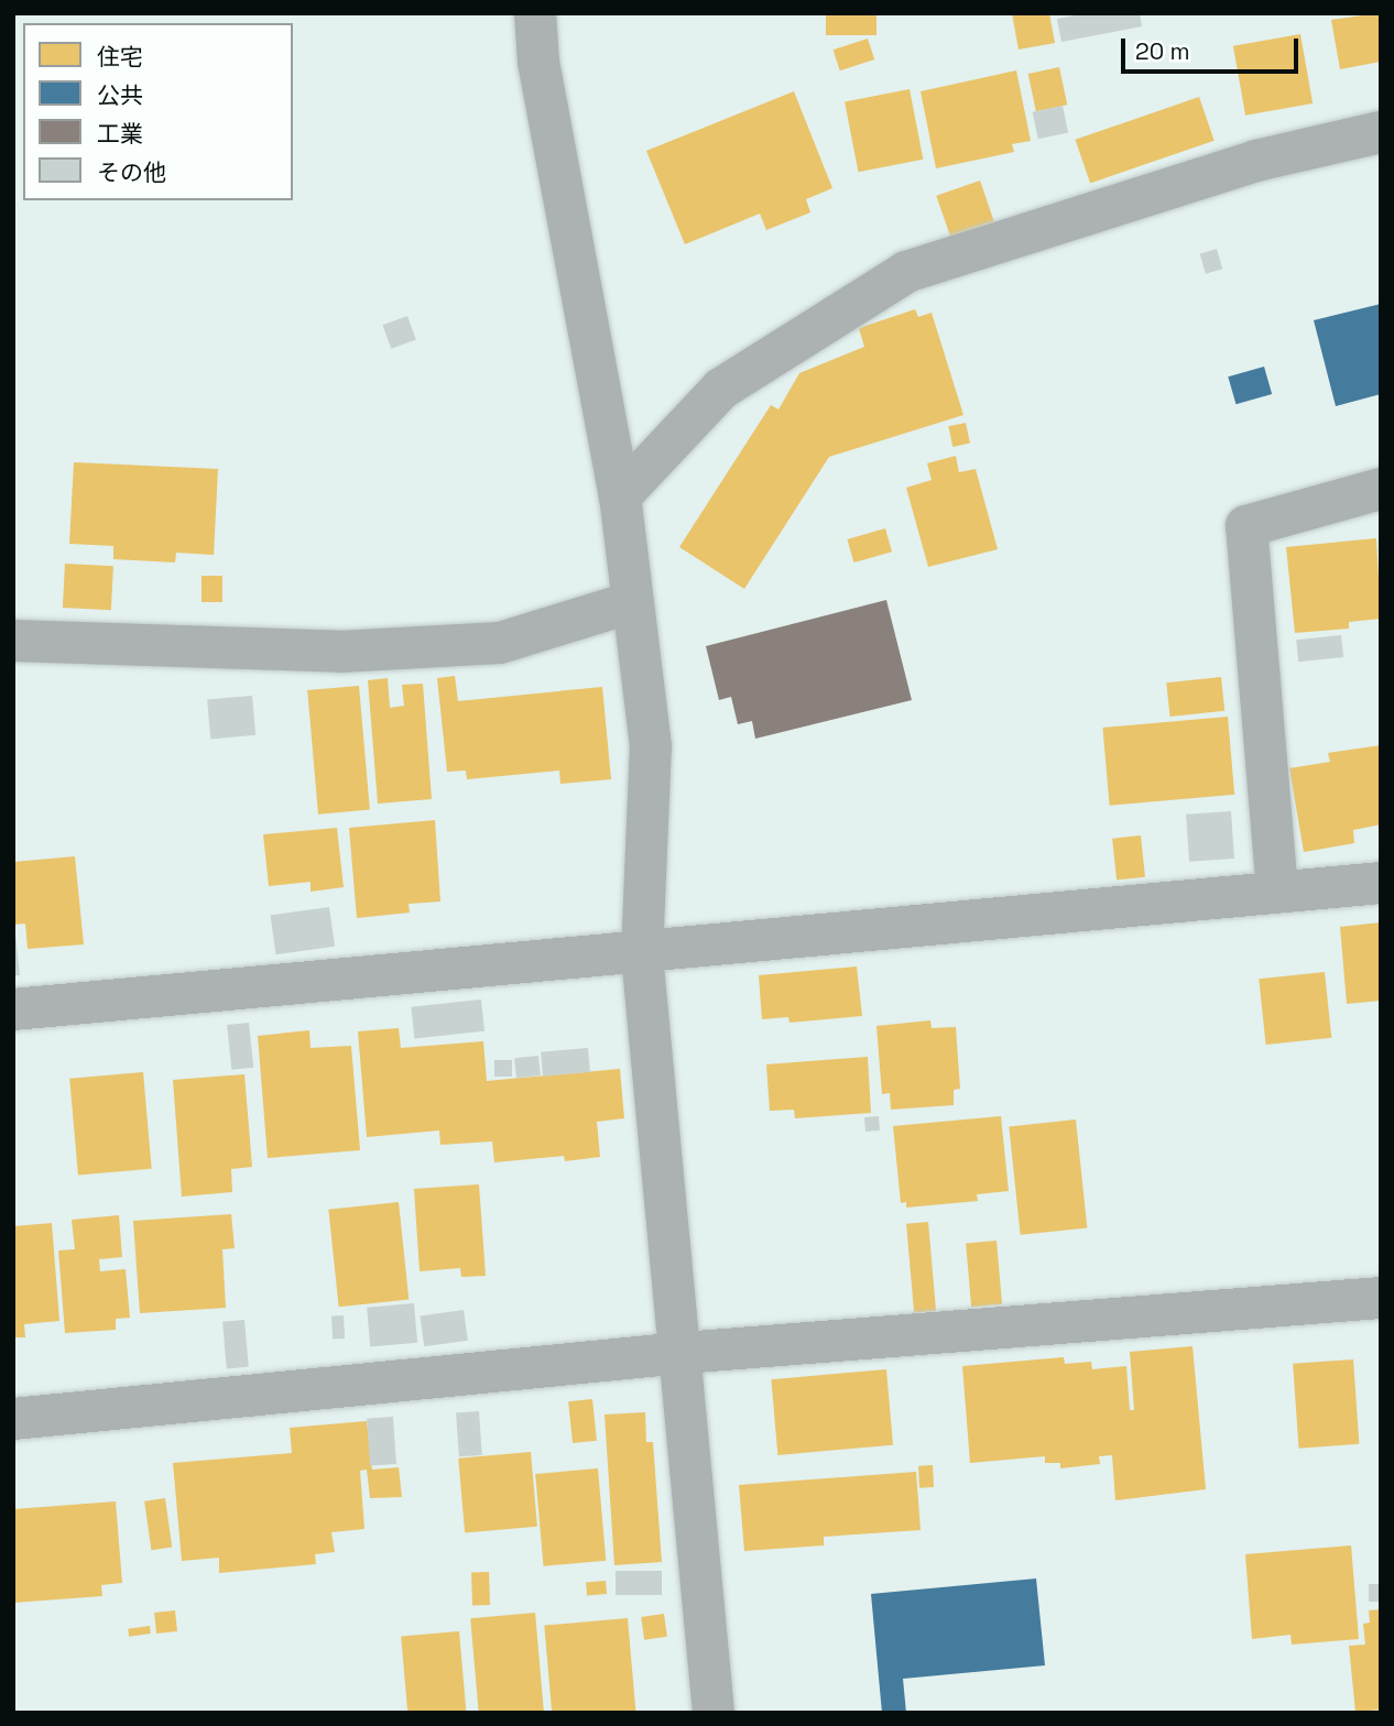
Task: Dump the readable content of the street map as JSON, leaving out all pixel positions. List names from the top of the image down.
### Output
{
  "legend": [
    "住宅",
    "公共",
    "工業",
    "その他"
  ],
  "scale_bar": "20 m"
}
